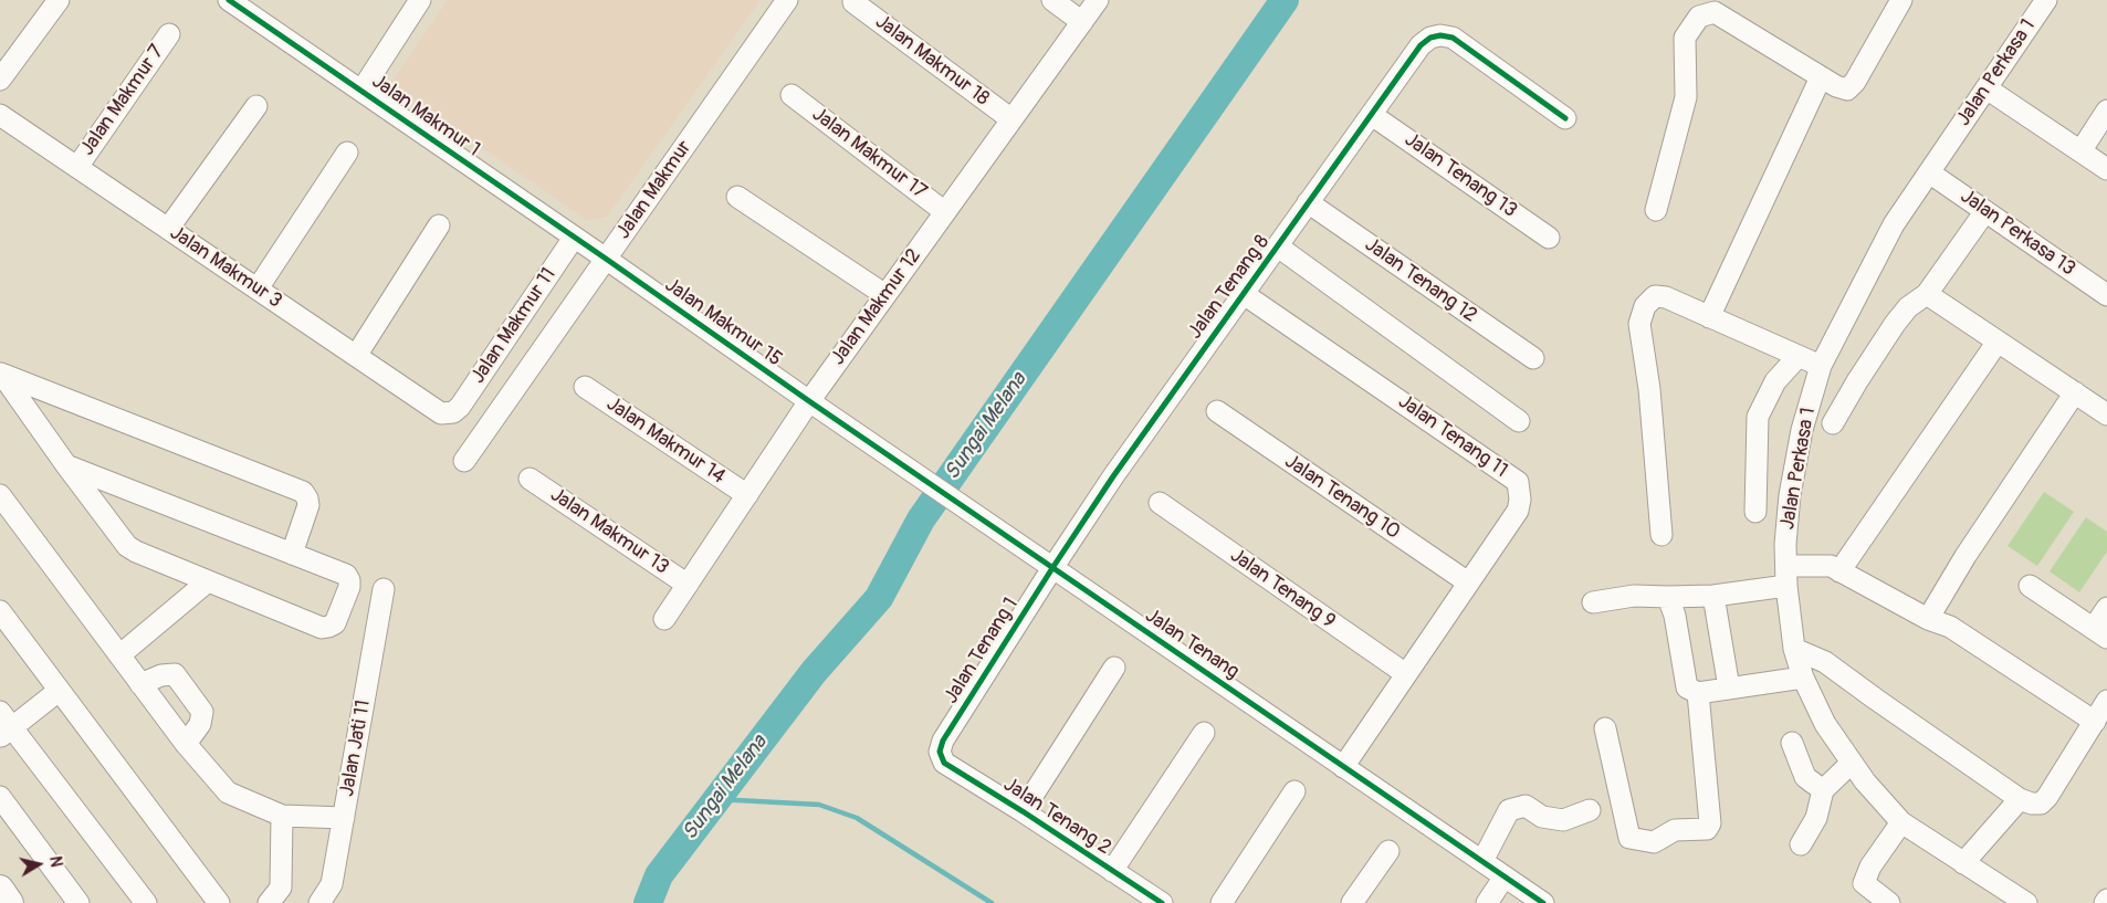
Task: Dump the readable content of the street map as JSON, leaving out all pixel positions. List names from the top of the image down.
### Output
{
  "streets": {
    "street": [
      "Jalan Makmur 18",
      "Jalan Perkasa 1",
      "Jalan Makmur 7",
      "Jalan Makmur 1",
      "Jalan Makmur 17",
      "Jalan Tenang 13",
      "Jalan Makmur",
      "Jalan Perkasa 13",
      "Jalan Makmur 3",
      "Jalan Tenang 12",
      "Jalan Tenang 8",
      "Jalan Makmur 12",
      "Jalan Makmur 15",
      "Jalan Makmur 11",
      "Jalan Tenang 11",
      "Jalan Makmur 14",
      "Jalan Tenang 10",
      "Jalan Makmur 13",
      "Jalan Tenang 9",
      "Jalan Tenang",
      "Jalan Tenang 1",
      "Jalan Jati 11",
      "Jalan Tenang 2"
    ]
  },
  "crossings": [
    ["Jalan Makmur 18", "Jalan Makmur 12"],
    ["Jalan Perkasa 1", "Jalan Perkasa 13"],
    ["Jalan Makmur 7", "Jalan Makmur 3"],
    ["Jalan Makmur 1", "Jalan Makmur"],
    ["Jalan Makmur 1", "Jalan Makmur 15"],
    ["Jalan Makmur 1", "Jalan Makmur 11"],
    ["Jalan Makmur 17", "Jalan Makmur 12"],
    ["Jalan Tenang 13", "Jalan Tenang 8"],
    ["Jalan Makmur", "Jalan Makmur 15"],
    ["Jalan Makmur 3", "Jalan Makmur 11"],
    ["Jalan Tenang 12", "Jalan Tenang 8"],
    ["Jalan Tenang 8", "Jalan Tenang 11"],
    ["Jalan Tenang 8", "Jalan Tenang"],
    ["Jalan Tenang 8", "Jalan Tenang 1"],
    ["Jalan Makmur 12", "Jalan Makmur 15"],
    ["Jalan Makmur 12", "Jalan Makmur 14"],
    ["Jalan Makmur 12", "Jalan Makmur 13"],
    ["Jalan Makmur 12", "Jalan Tenang"],
    ["Jalan Makmur 15", "Jalan Tenang"],
    ["Jalan Tenang 11", "Jalan Tenang 10"],
    ["Jalan Tenang 11", "Jalan Tenang 9"],
    ["Jalan Tenang 11", "Jalan Tenang"],
    ["Jalan Tenang", "Jalan Tenang 1"],
    ["Jalan Tenang 1", "Jalan Tenang 2"]
  ],
  "water": ["Sungai Melana"],
  "north": "right"
}
